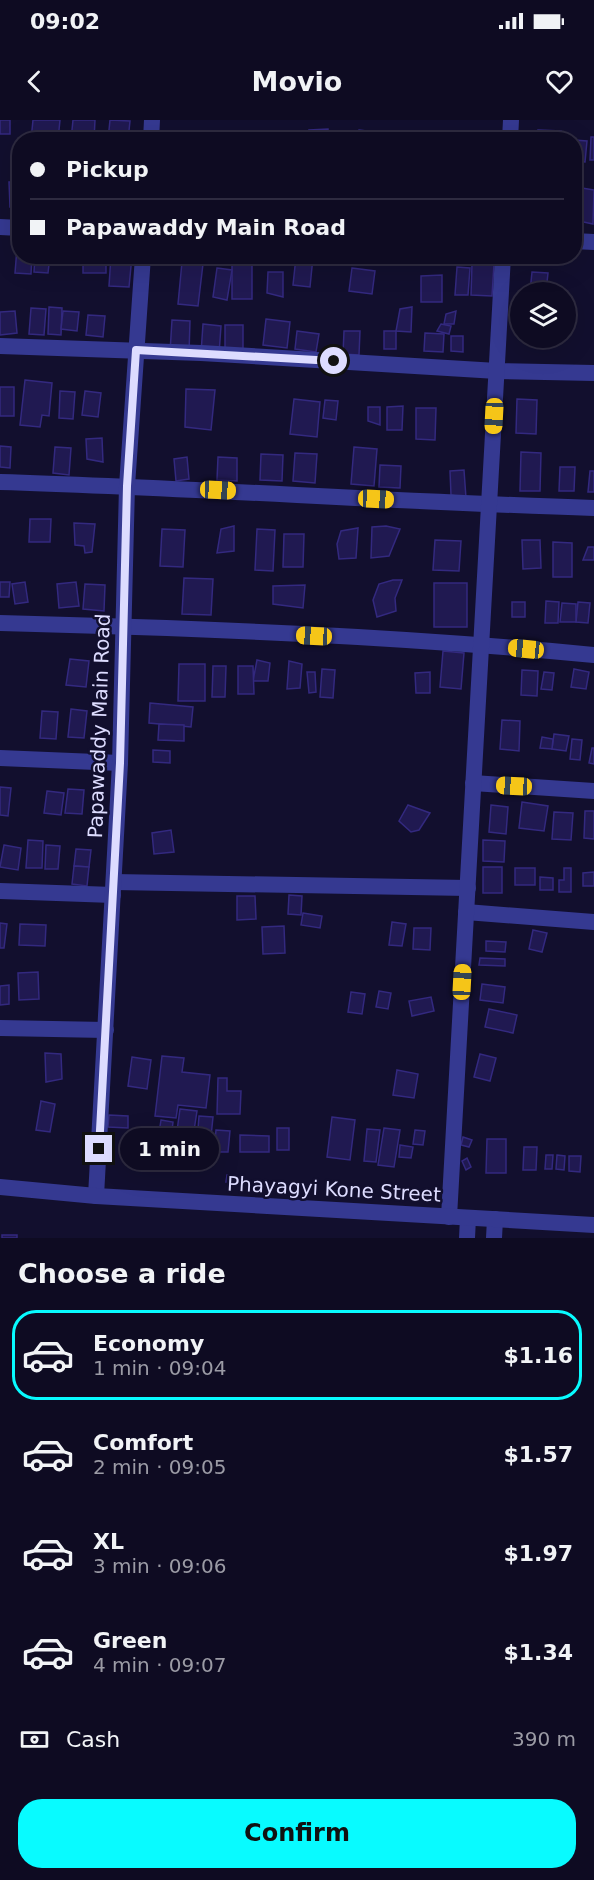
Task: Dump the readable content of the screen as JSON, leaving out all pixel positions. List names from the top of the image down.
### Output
{
  "streets": {
    "street": ["Papawaddy Main Road", "Phayagyi Kone Street"]
  },
  "crossings": [
    ["Papawaddy Main Road", "Phayagyi Kone Street"]
  ],
  "page": {
    "status": "09:02",
    "header": "Movio",
    "banner": ["Pickup", "Papawaddy Main Road"],
    "bubble": "1 min",
    "heading": "Choose a ride",
    "list": [
      {
        "name": "Economy",
        "note": "1 min · 09:04",
        "value": "$1.16"
      },
      {
        "name": "Comfort",
        "note": "2 min · 09:05",
        "value": "$1.57"
      },
      {
        "name": "XL",
        "note": "3 min · 09:06",
        "value": "$1.97"
      },
      {
        "name": "Green",
        "note": "4 min · 09:07",
        "value": "$1.34"
      }
    ],
    "pay": ["Cash", "390 m"],
    "buttons": "Confirm"
  }
}
